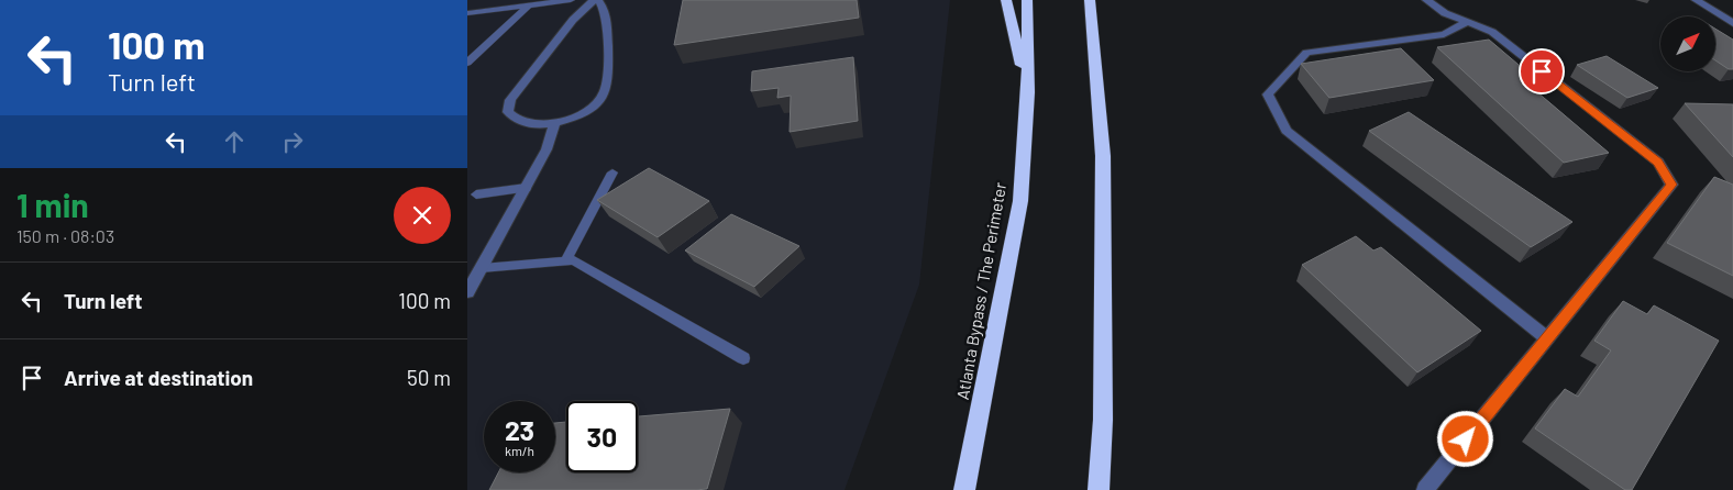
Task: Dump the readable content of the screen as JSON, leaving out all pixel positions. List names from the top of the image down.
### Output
{
  "streets": {
    "highway": ["Atlanta Bypass / The Perimeter"]
  },
  "north": "top right",
  "page": {
    "turn": ["100 m", "Turn left"],
    "heading": ["1 min", "150 m · 08:03"],
    "list": [
      {
        "name": "Turn left",
        "value": "100 m"
      },
      {
        "name": "Arrive at destination",
        "value": "50 m"
      }
    ],
    "speed": "23 km/h",
    "limit": "30"
  }
}
